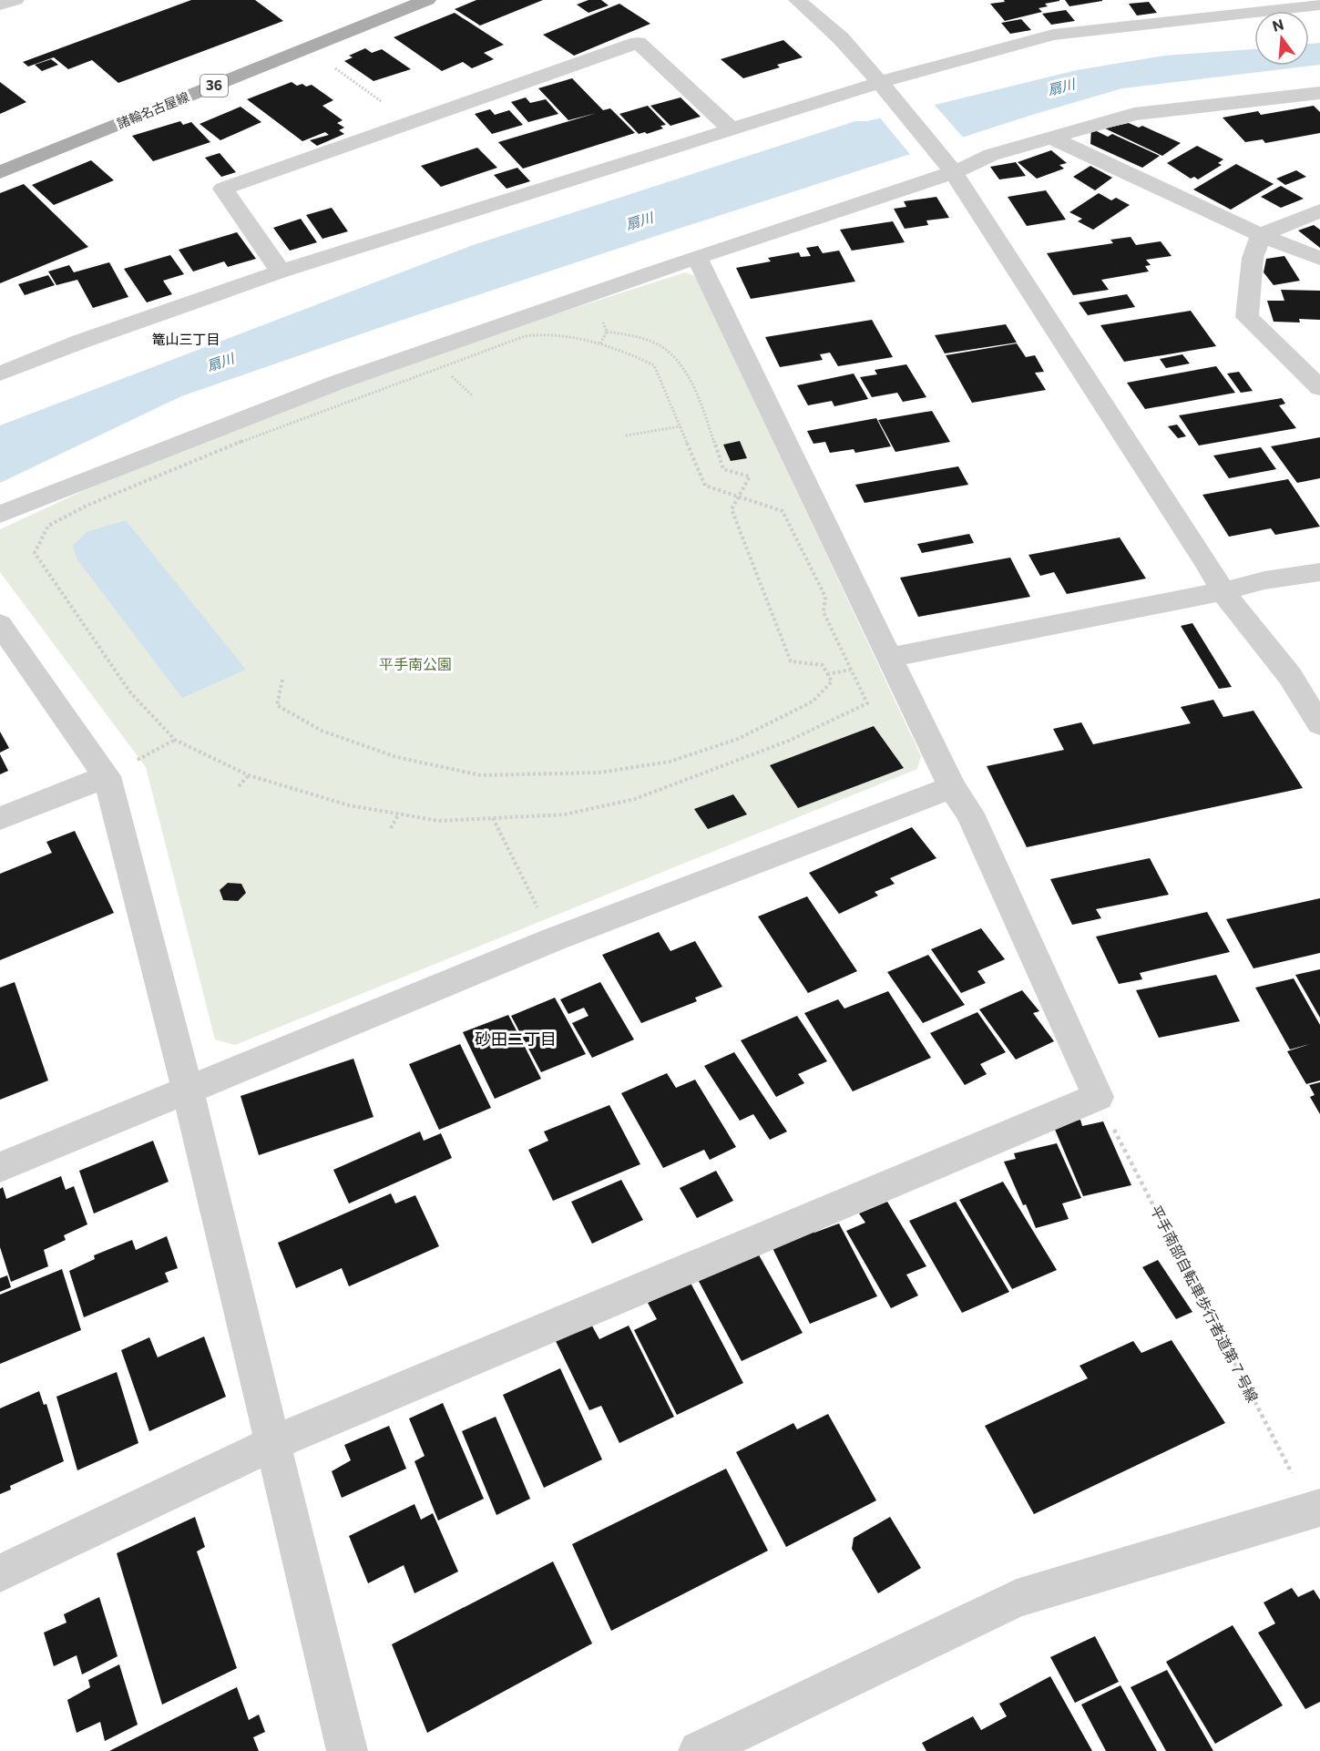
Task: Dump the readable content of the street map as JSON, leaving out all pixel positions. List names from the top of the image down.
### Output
{
  "streets": {
    "main road": ["36", "諸輪名古屋線"],
    "path": ["平手南部自転車歩行者道第７号線"]
  },
  "districts": ["篭山三丁目", "砂田二丁目"],
  "water": ["扇川"],
  "parks": ["平手南公園"],
  "north": "top"
}
